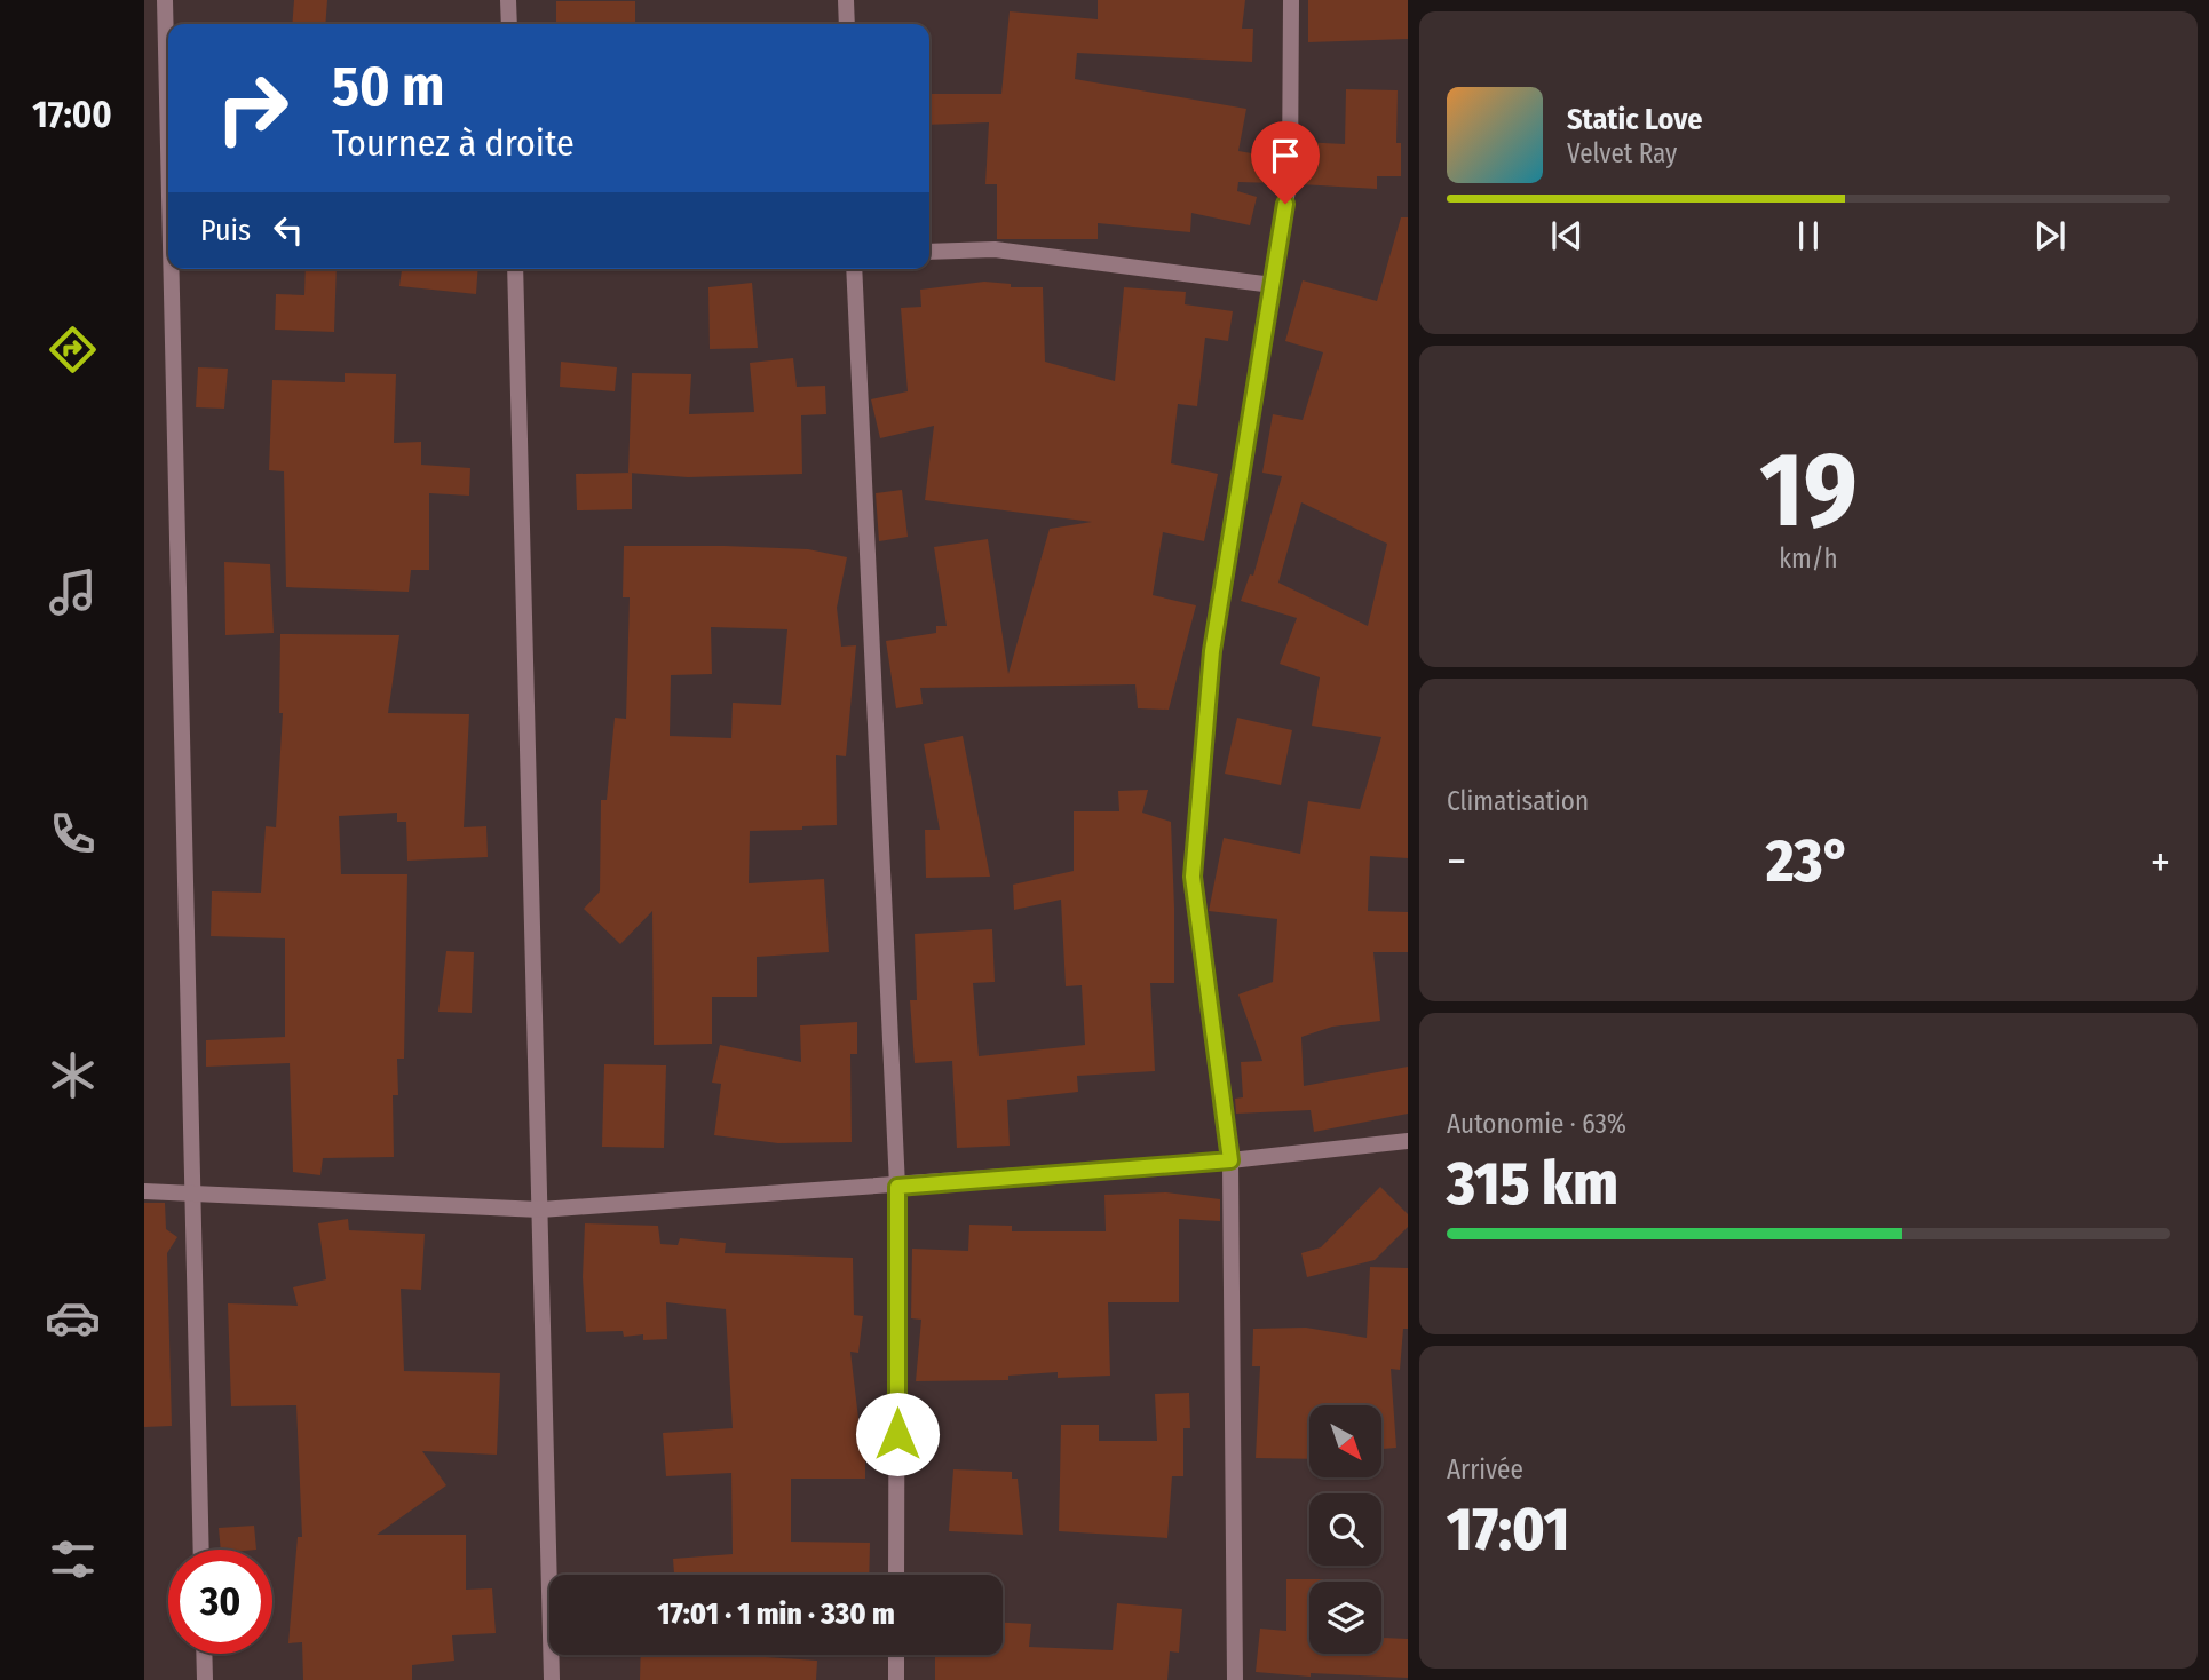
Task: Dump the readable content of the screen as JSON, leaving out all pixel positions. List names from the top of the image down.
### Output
{
  "north": "bottom right",
  "page": {
    "tabs": "17:00",
    "turn": ["50 m", "Tournez à droite"],
    "song": ["Static Love", "Velvet Ray"],
    "then": "Puis",
    "tile": [
      ["19", "km/h"],
      "Climatisation",
      ["Autonomie · 63%", "315 km"],
      ["Arrivée", "17:01"]
    ],
    "heat": ["−", "23°", "+"],
    "limit": "30",
    "trip": "17:01 · 1 min · 330 m"
  }
}
